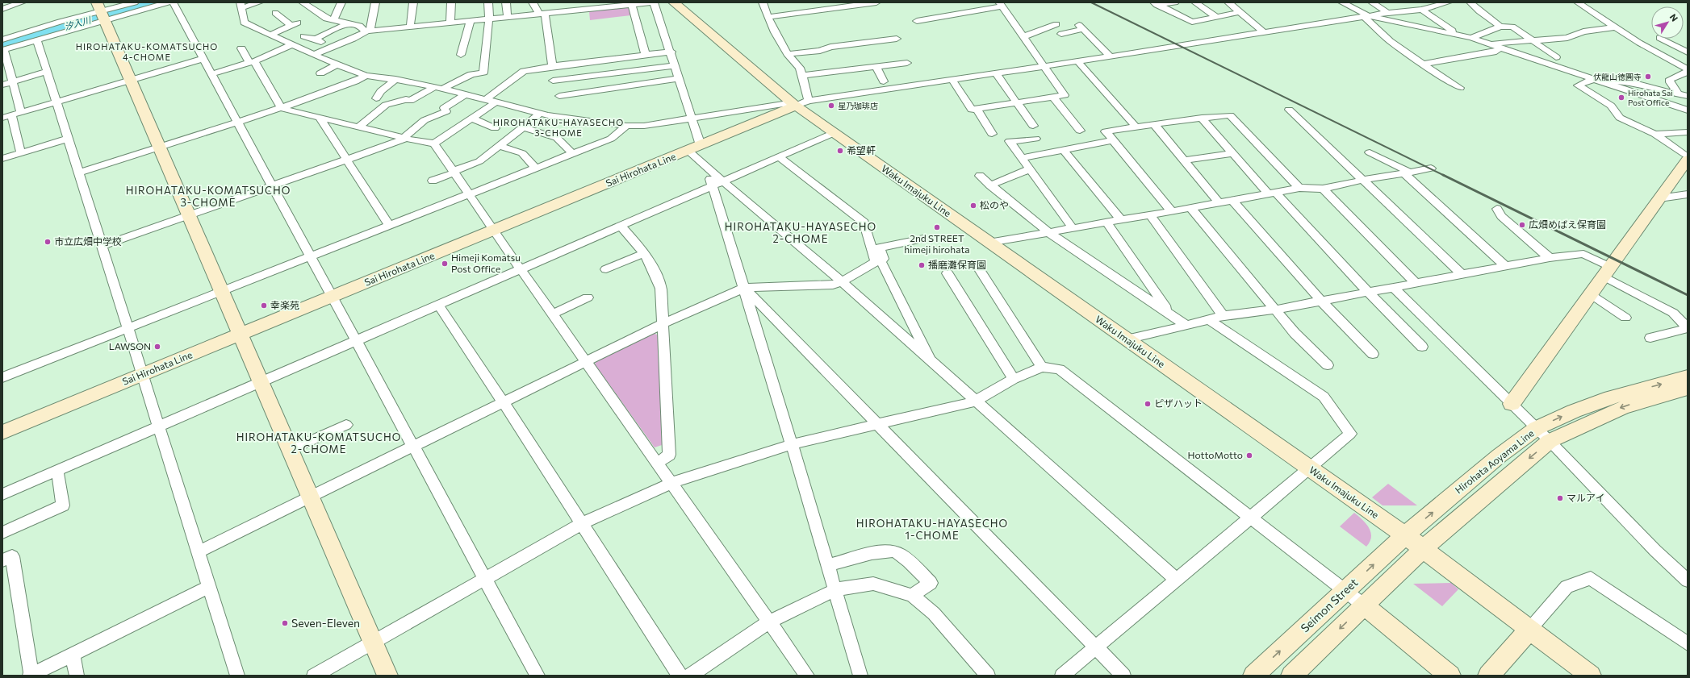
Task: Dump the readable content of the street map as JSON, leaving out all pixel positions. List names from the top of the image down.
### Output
{
  "streets": {
    "main road": [
      "Sai Hirohata Line",
      "Waku Imajuku Line",
      "Hirohata Aoyama Line",
      "Seimon Street"
    ]
  },
  "crossings": [
    ["Sai Hirohata Line", "Waku Imajuku Line"],
    ["Waku Imajuku Line", "Hirohata Aoyama Line"],
    ["Waku Imajuku Line", "Seimon Street"],
    ["Hirohata Aoyama Line", "Seimon Street"]
  ],
  "districts": [
    "HIROHATAKU-KOMATSUCHO 4-CHOME",
    "HIROHATAKU-HAYASECHO 3-CHOME",
    "HIROHATAKU-KOMATSUCHO 3-CHOME",
    "HIROHATAKU-HAYASECHO 2-CHOME",
    "HIROHATAKU-KOMATSUCHO 2-CHOME",
    "HIROHATAKU-HAYASECHO 1-CHOME"
  ],
  "water": ["汐入川"],
  "places": [
    "伏龍山徳圓寺",
    "Hirohata Sai Post Office",
    "星乃珈琲店",
    "希望軒",
    "松のや",
    "広畑めばえ保育園",
    "2nd STREET himeji hirohata",
    "市立広畑中学校",
    "Himeji Komatsu Post Office",
    "播磨灘保育園",
    "幸楽苑",
    "LAWSON",
    "ピザハット",
    "HottoMotto",
    "マルアイ",
    "Seven-Eleven"
  ],
  "north": "top right"
}
